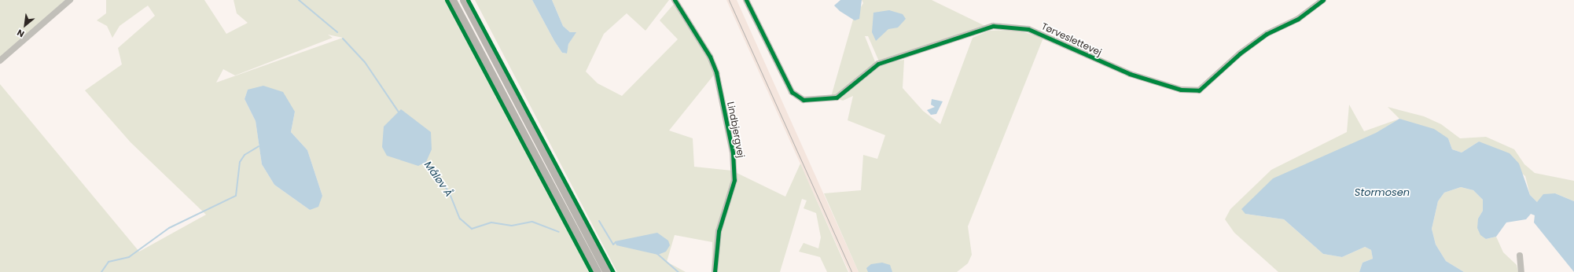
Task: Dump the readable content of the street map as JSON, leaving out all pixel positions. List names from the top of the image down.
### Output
{
  "streets": {
    "street": ["Tørveslettevej", "Lindbjergvej"]
  },
  "water": ["Måløv Å", "Stormosen"],
  "north": "bottom left"
}
